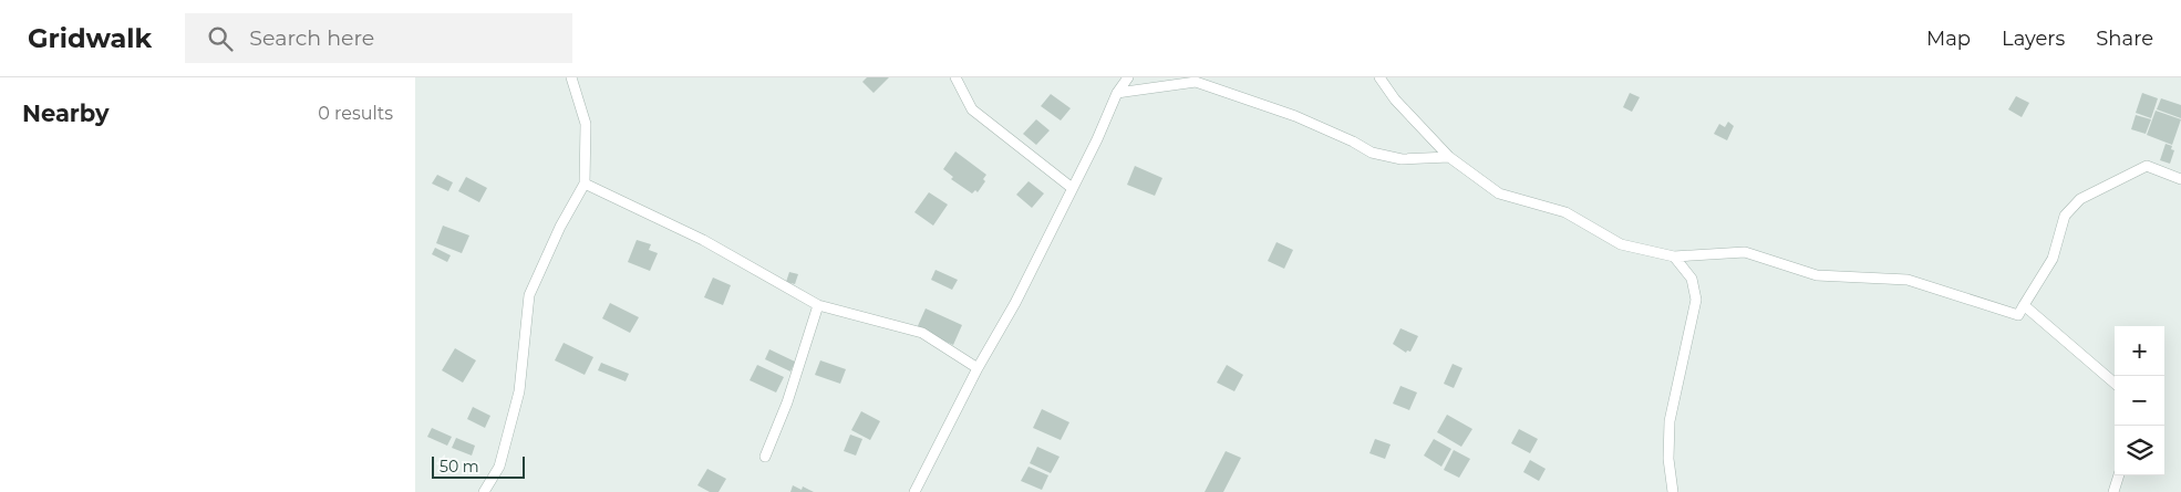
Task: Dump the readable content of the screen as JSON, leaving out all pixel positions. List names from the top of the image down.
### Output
{
  "scale_bar": "50 m",
  "page": {
    "header": "Gridwalk",
    "search": "Search here",
    "nav": ["Map", "Layers", "Share"],
    "heading": ["Nearby", "0 results"],
    "map_buttons": ["+", "−"],
    "scale": "50 m"
  }
}
